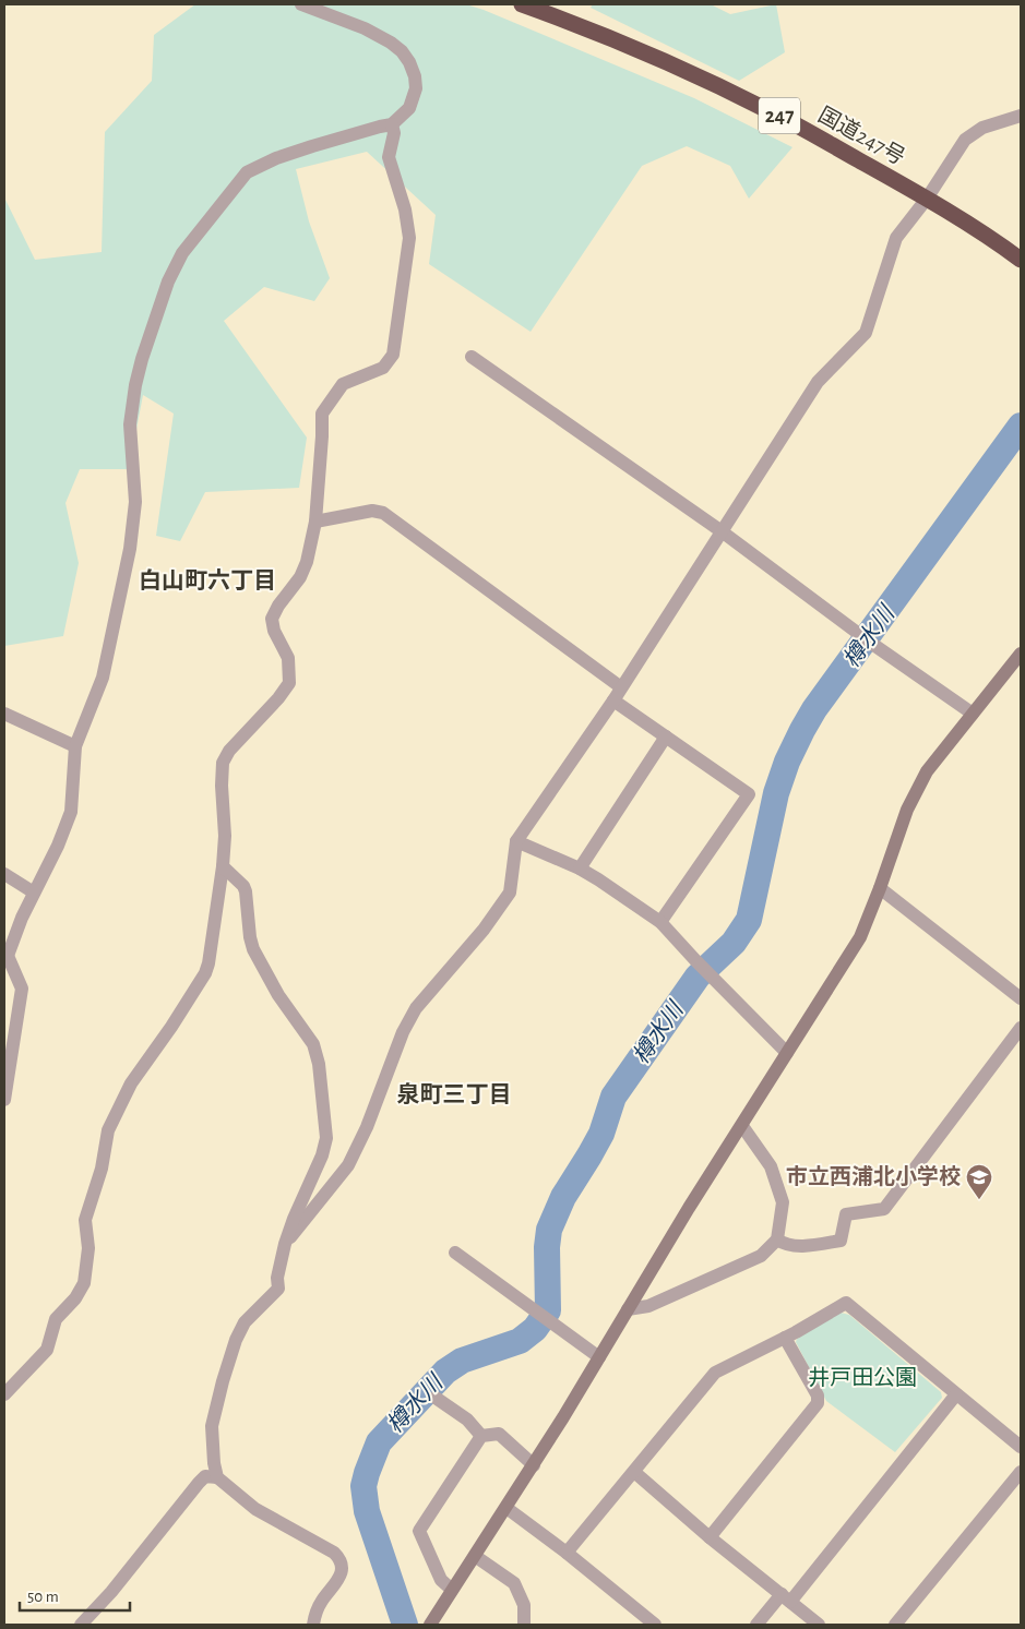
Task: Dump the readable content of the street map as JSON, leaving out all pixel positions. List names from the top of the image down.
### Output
{
  "streets": {
    "highway": ["247", "国道247号"]
  },
  "districts": ["白山町六丁目", "泉町三丁目"],
  "water": ["樽水川"],
  "parks": ["井戸田公園"],
  "places": {
    "school or university": ["市立西浦北小学校"]
  },
  "scale_bar": "50 m"
}
